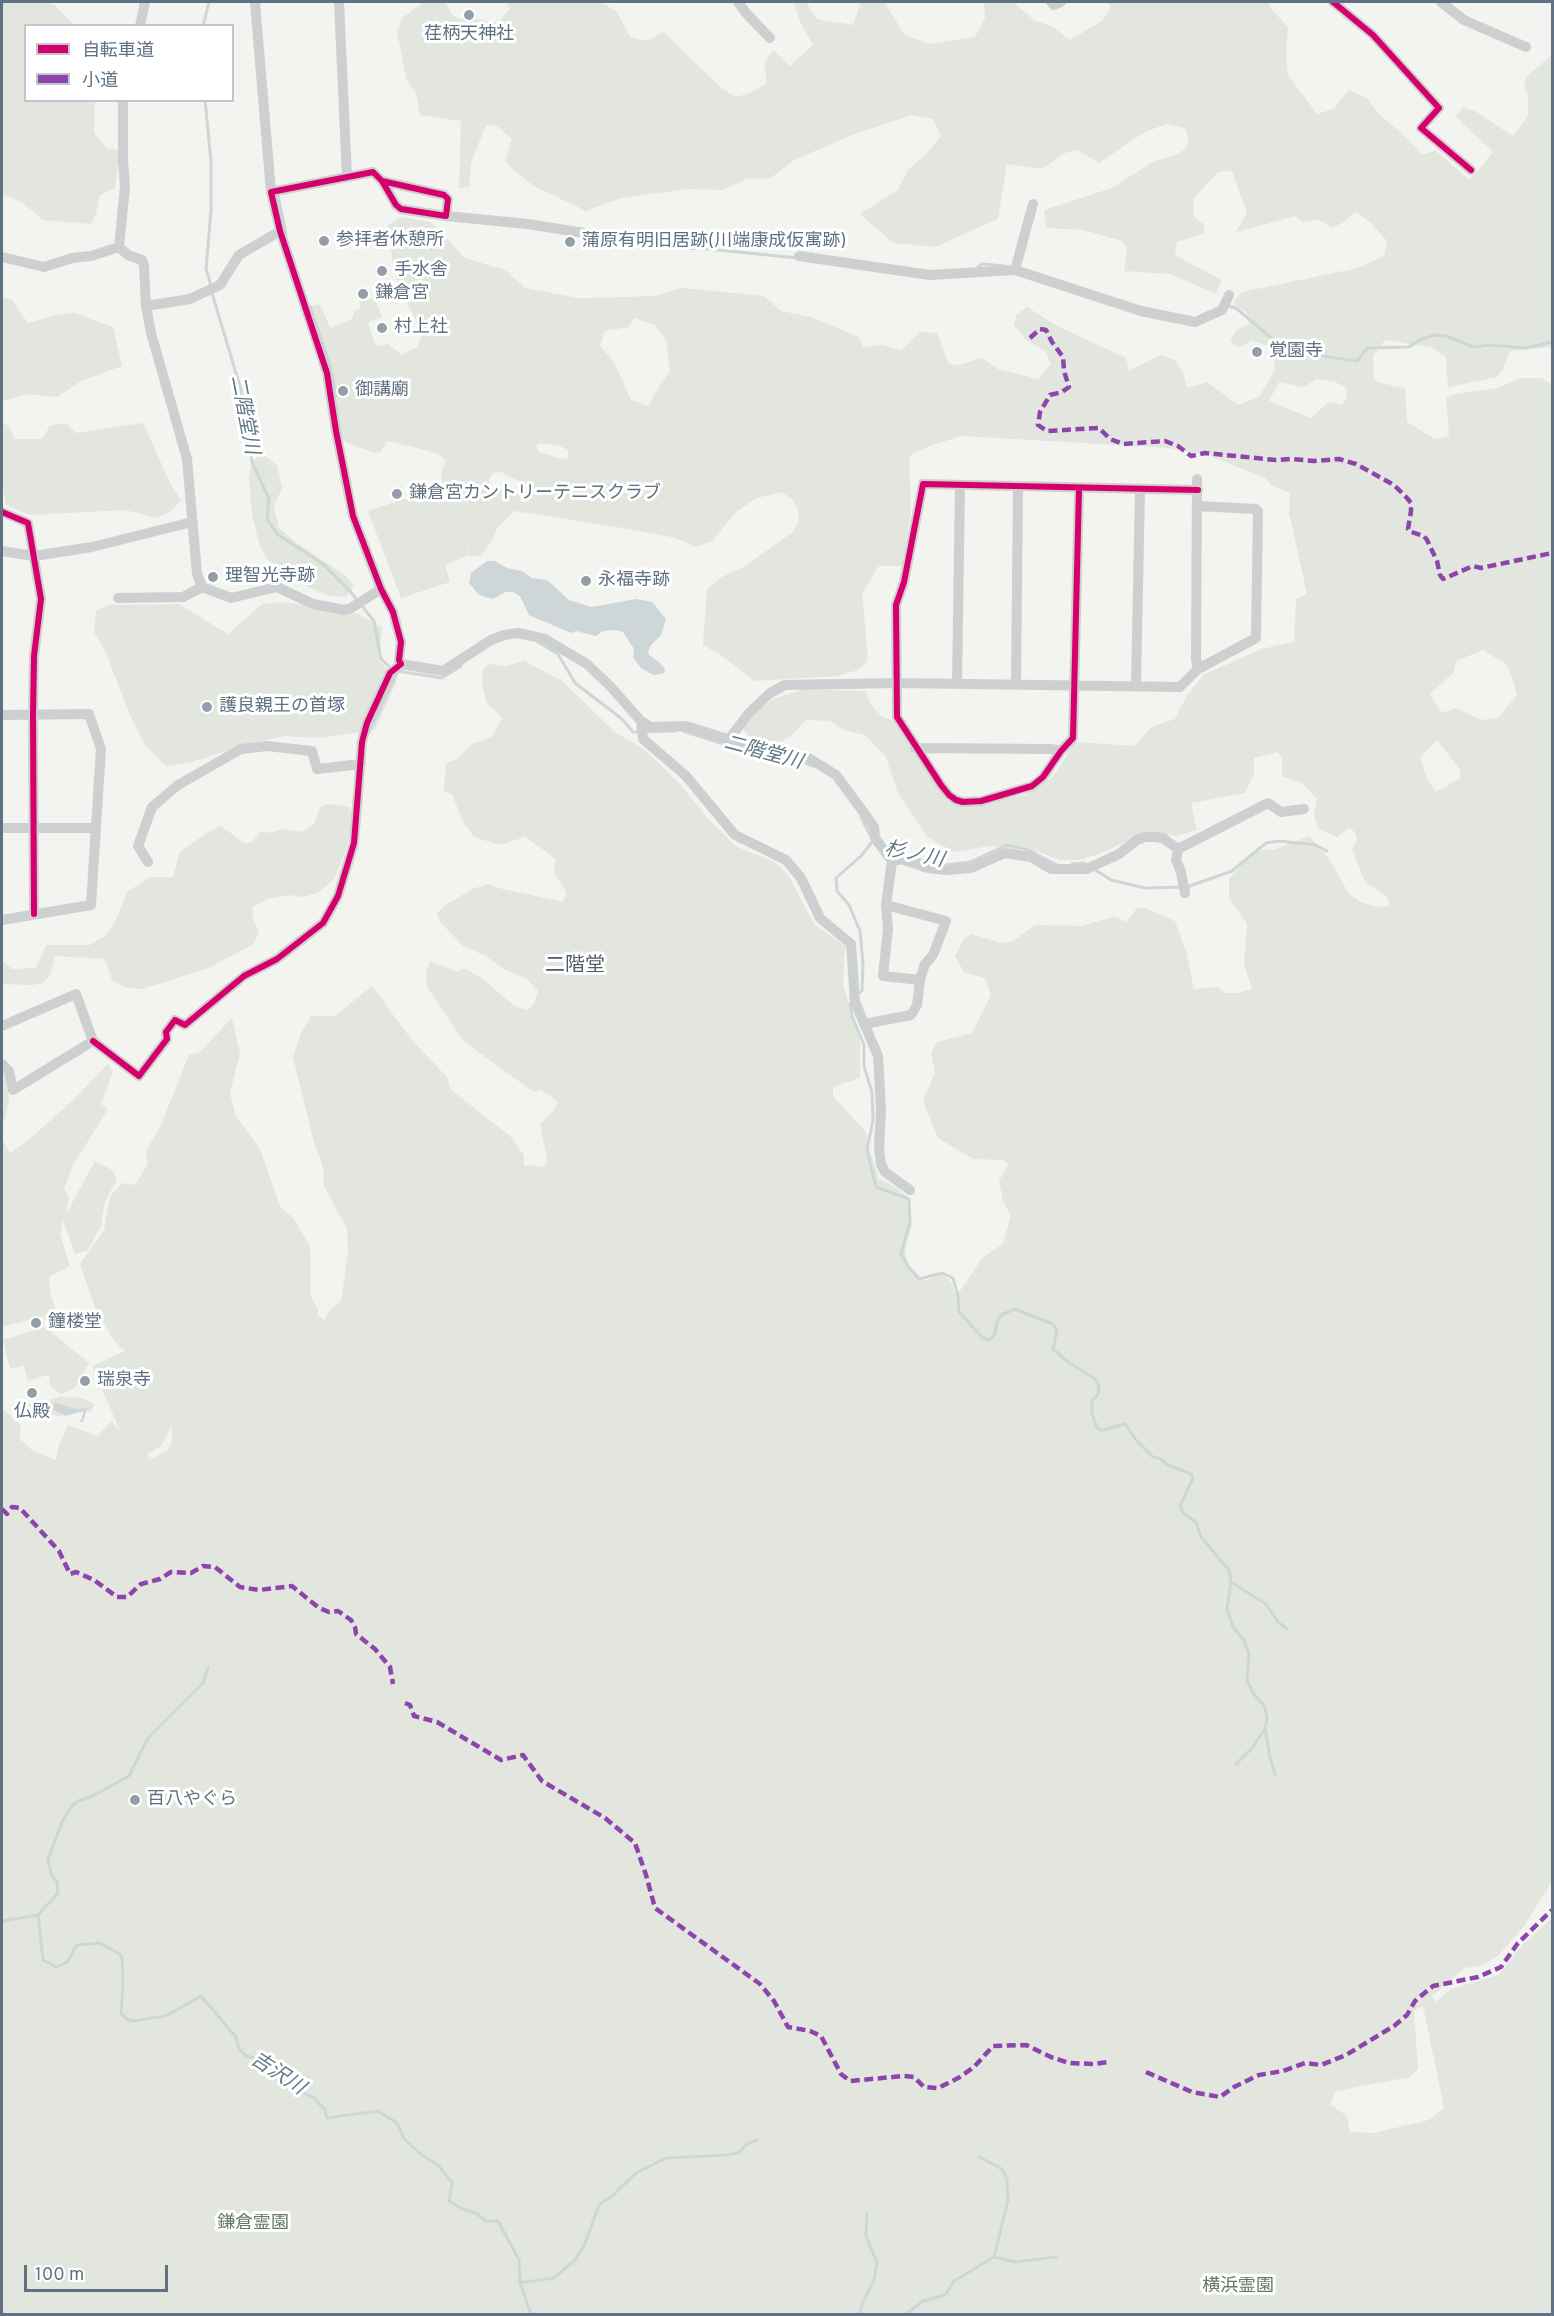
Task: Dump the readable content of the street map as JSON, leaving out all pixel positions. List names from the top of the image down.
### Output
{
  "districts": ["二階堂"],
  "water": ["二階堂川", "杉ノ川", "吉沢川"],
  "parks": ["鎌倉霊園", "横浜霊園"],
  "places": [
    "荏柄天神社",
    "参拝者休憩所",
    "蒲原有明旧居跡(川端康成仮寓跡)",
    "手水舎",
    "鎌倉宮",
    "村上社",
    "覚園寺",
    "御講廟",
    "鎌倉宮カントリーテニスクラブ",
    "理智光寺跡",
    "永福寺跡",
    "護良親王の首塚",
    "鐘楼堂",
    "瑞泉寺",
    "仏殿",
    "百八やぐら"
  ],
  "legend": ["自転車道", "小道"],
  "scale_bar": "100 m"
}
